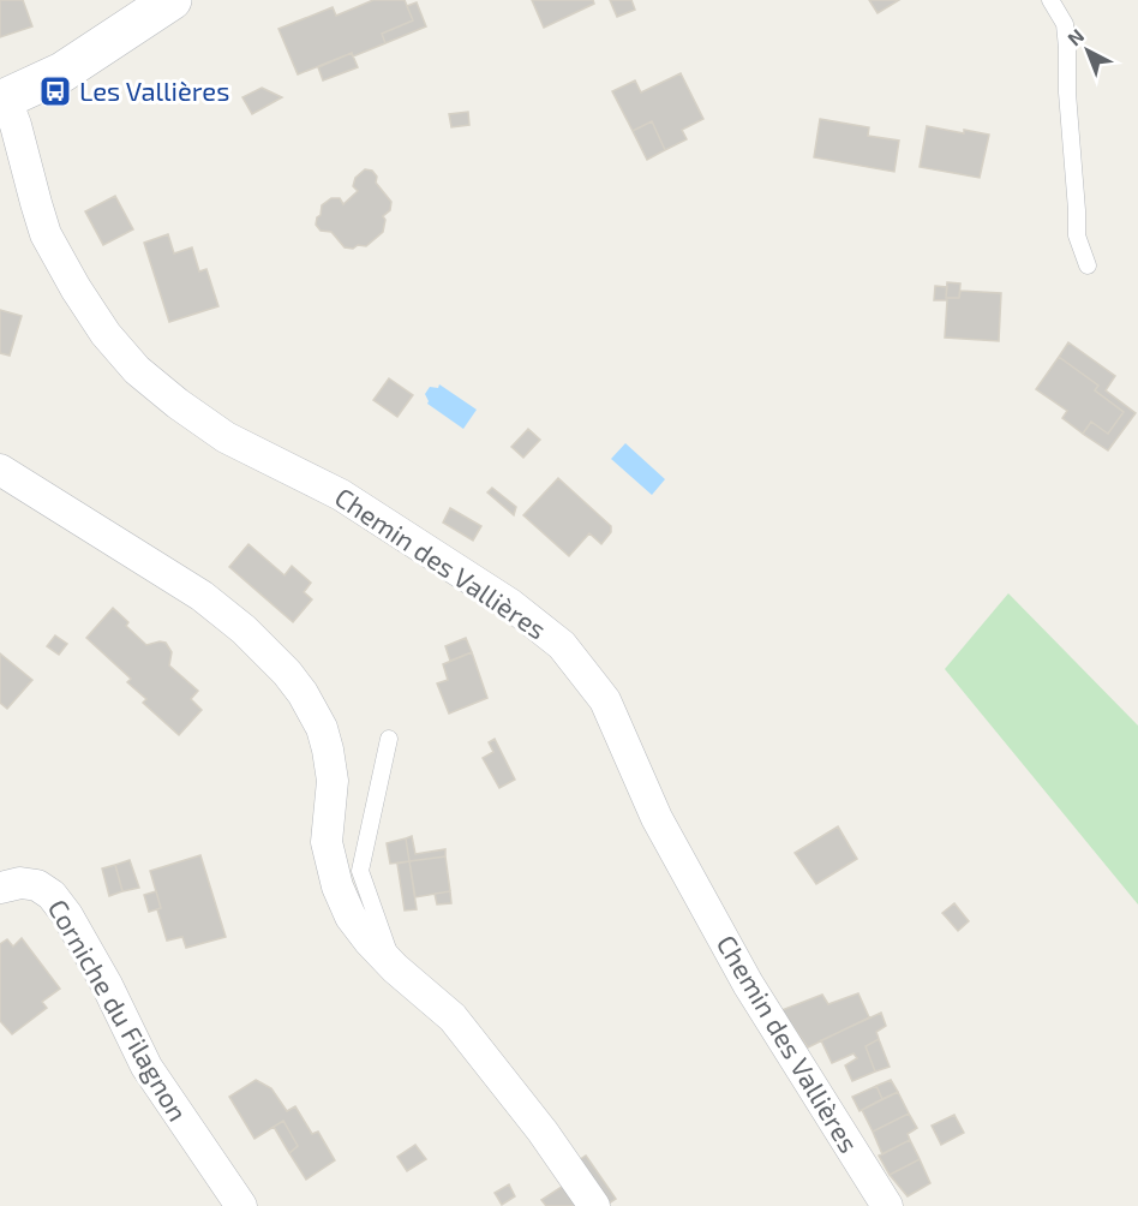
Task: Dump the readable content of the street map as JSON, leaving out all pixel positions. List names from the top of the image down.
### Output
{
  "streets": {
    "street": ["Chemin des Vallières", "Corniche du Filagnon"]
  },
  "places": {
    "bus stop": ["Les Vallières"]
  },
  "north": "top left"
}
